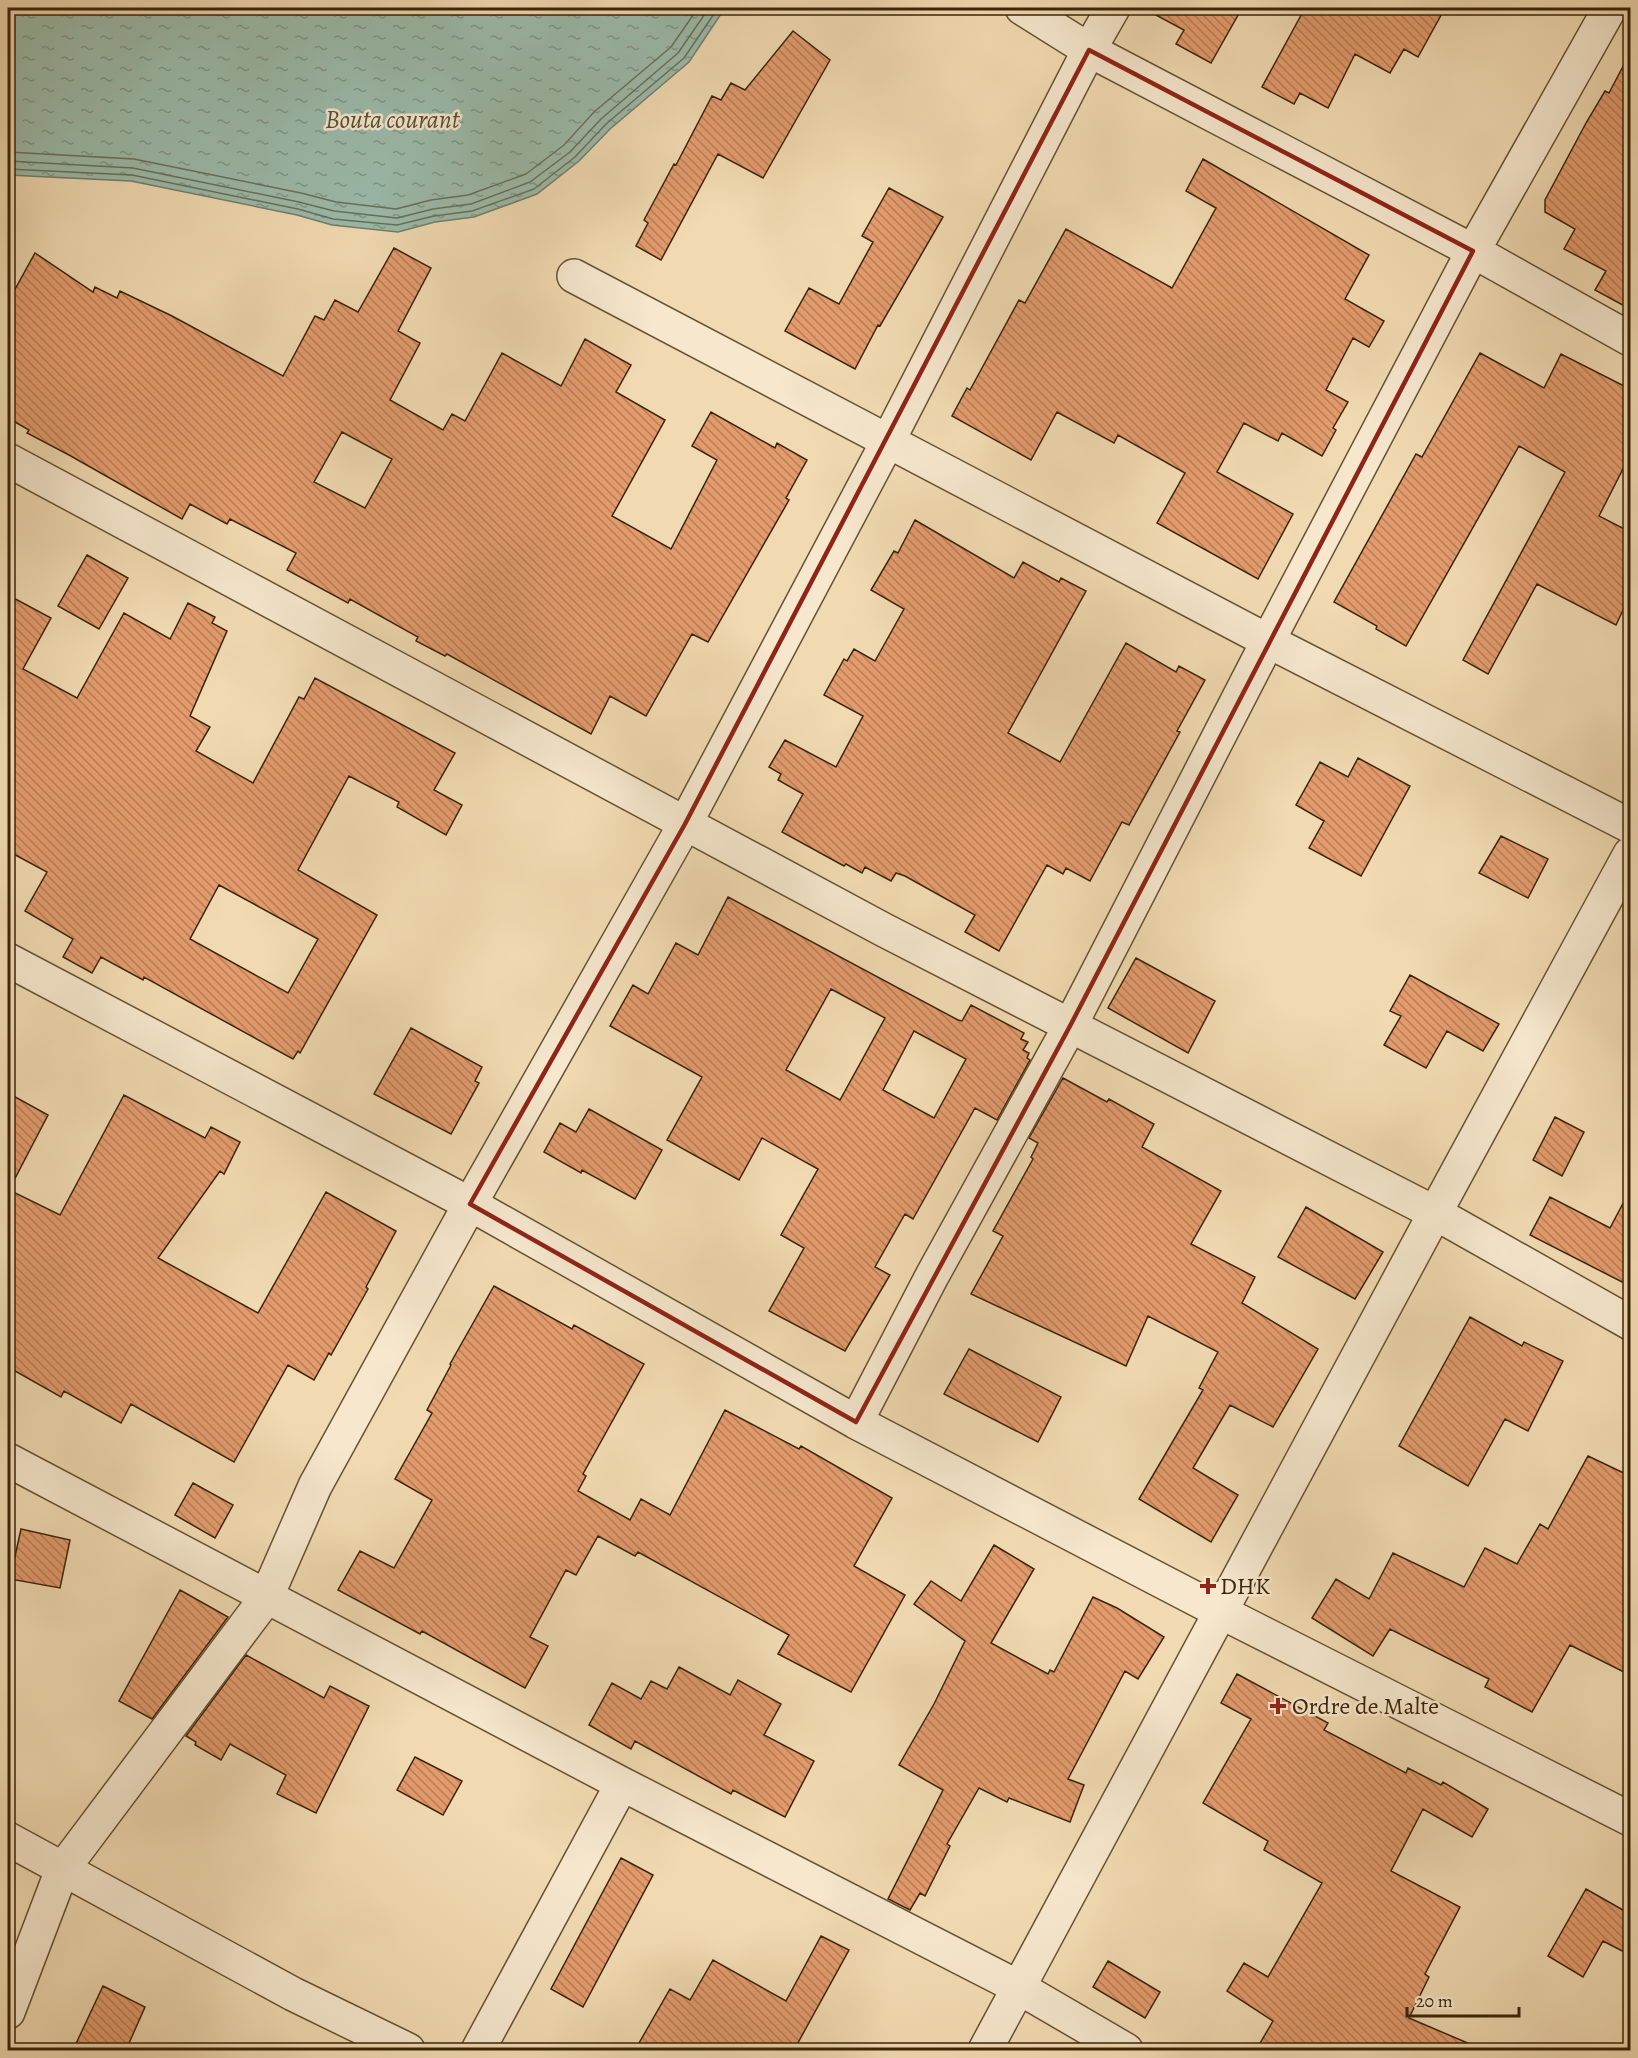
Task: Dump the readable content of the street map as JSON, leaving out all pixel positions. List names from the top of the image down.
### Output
{
  "water": ["Bouta courant"],
  "places": {
    "health": ["DHK", "Ordre de Malte"]
  },
  "scale_bar": "20 m"
}
